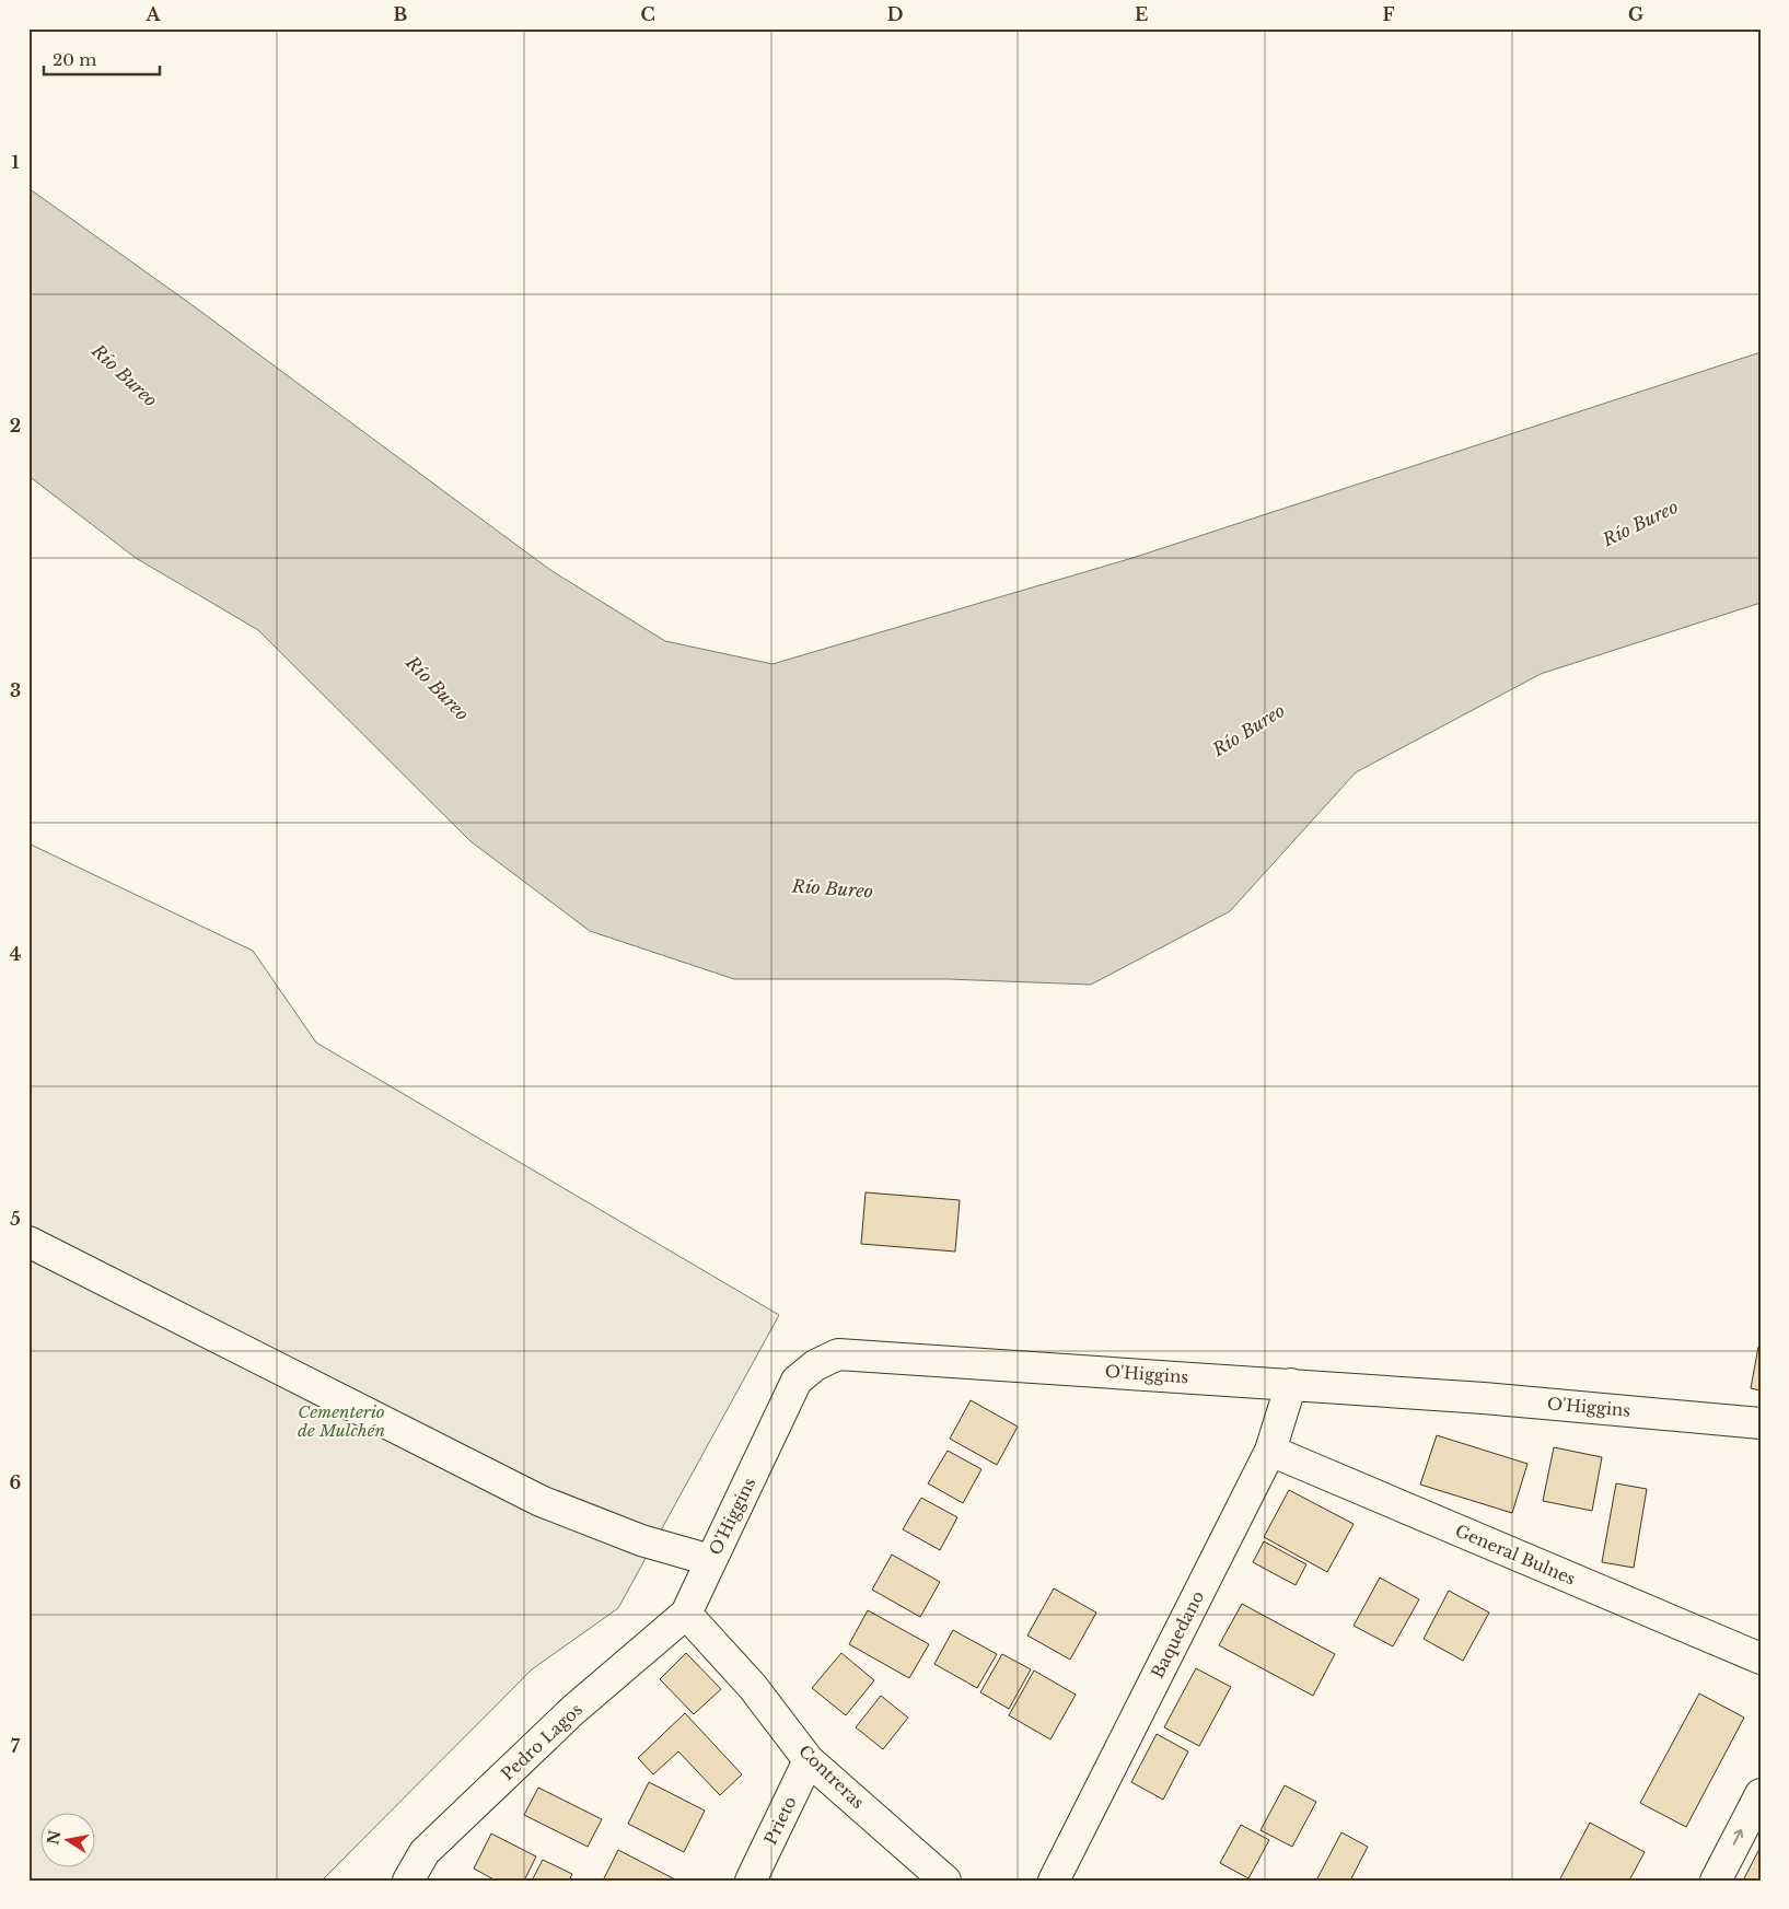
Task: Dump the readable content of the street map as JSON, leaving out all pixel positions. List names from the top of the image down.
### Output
{
  "streets": {
    "street": [
      "O'Higgins",
      "General Bulnes",
      "Baquedano",
      "Pedro Lagos",
      "Contreras",
      "Prieto"
    ]
  },
  "crossings": [
    ["O'Higgins", "Baquedano"],
    ["O'Higgins", "Pedro Lagos"],
    ["O'Higgins", "Contreras"],
    ["General Bulnes", "Baquedano"],
    ["Pedro Lagos", "Contreras"],
    ["Contreras", "Prieto"]
  ],
  "water": ["Río Bureo"],
  "parks": ["Cementerio de Mulchén"],
  "scale_bar": "20 m",
  "north": "left",
  "grid": {
    "columns": [
      "A",
      "B",
      "C",
      "D",
      "E",
      "F",
      "G"
    ],
    "rows": [
      "1",
      "2",
      "3",
      "4",
      "5",
      "6",
      "7"
    ]
  }
}
